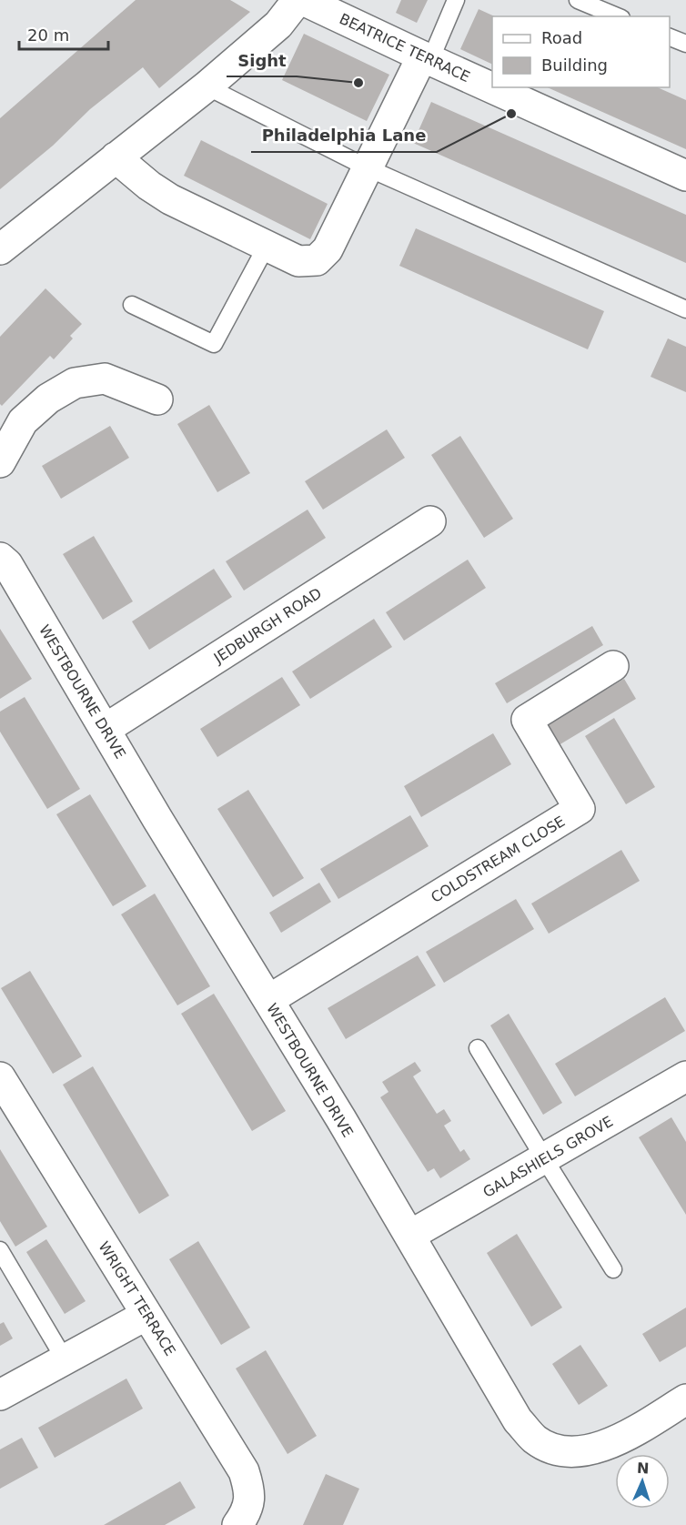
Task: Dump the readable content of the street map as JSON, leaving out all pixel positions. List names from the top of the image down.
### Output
{
  "streets": {
    "street": [
      "BEATRICE TERRACE",
      "JEDBURGH ROAD",
      "WESTBOURNE DRIVE",
      "COLDSTREAM CLOSE",
      "GALASHIELS GROVE",
      "WRIGHT TERRACE"
    ]
  },
  "crossings": [
    ["JEDBURGH ROAD", "WESTBOURNE DRIVE"],
    ["WESTBOURNE DRIVE", "COLDSTREAM CLOSE"],
    ["WESTBOURNE DRIVE", "GALASHIELS GROVE"]
  ],
  "places": ["Sight", "Philadelphia Lane"],
  "legend": ["Road", "Building"],
  "scale_bar": "20 m",
  "north": "top"
}
